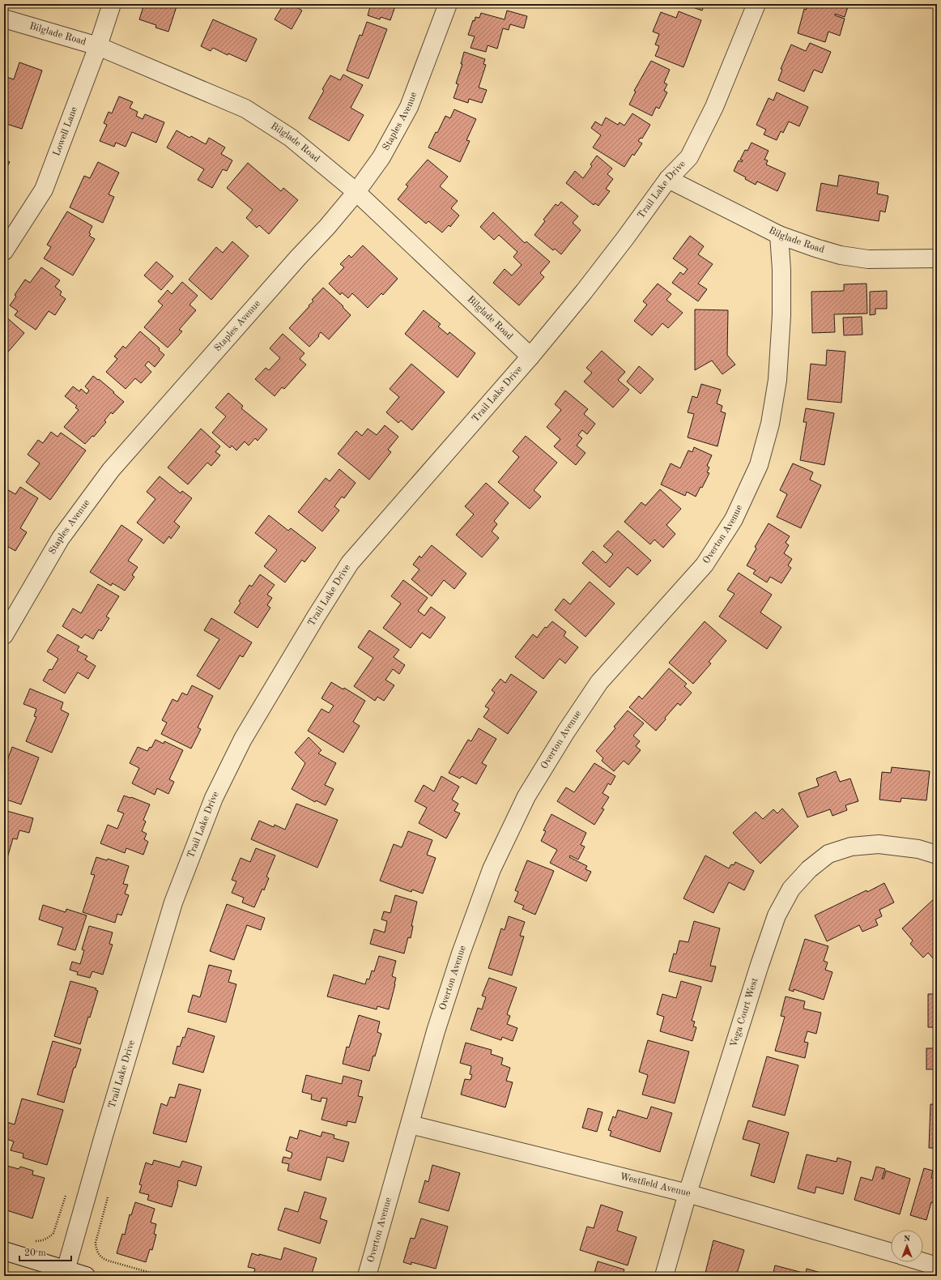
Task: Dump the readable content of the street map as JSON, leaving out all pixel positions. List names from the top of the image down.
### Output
{
  "streets": {
    "street": [
      "Bilglade Road",
      "Staples Avenue",
      "Lowell Lane",
      "Trail Lake Drive",
      "Overton Avenue",
      "Vega Court West",
      "Westfield Avenue"
    ]
  },
  "crossings": [
    ["Bilglade Road", "Staples Avenue"],
    ["Bilglade Road", "Lowell Lane"],
    ["Bilglade Road", "Trail Lake Drive"],
    ["Bilglade Road", "Overton Avenue"],
    ["Overton Avenue", "Westfield Avenue"],
    ["Vega Court West", "Westfield Avenue"]
  ],
  "scale_bar": "20 m",
  "north": "top"
}
